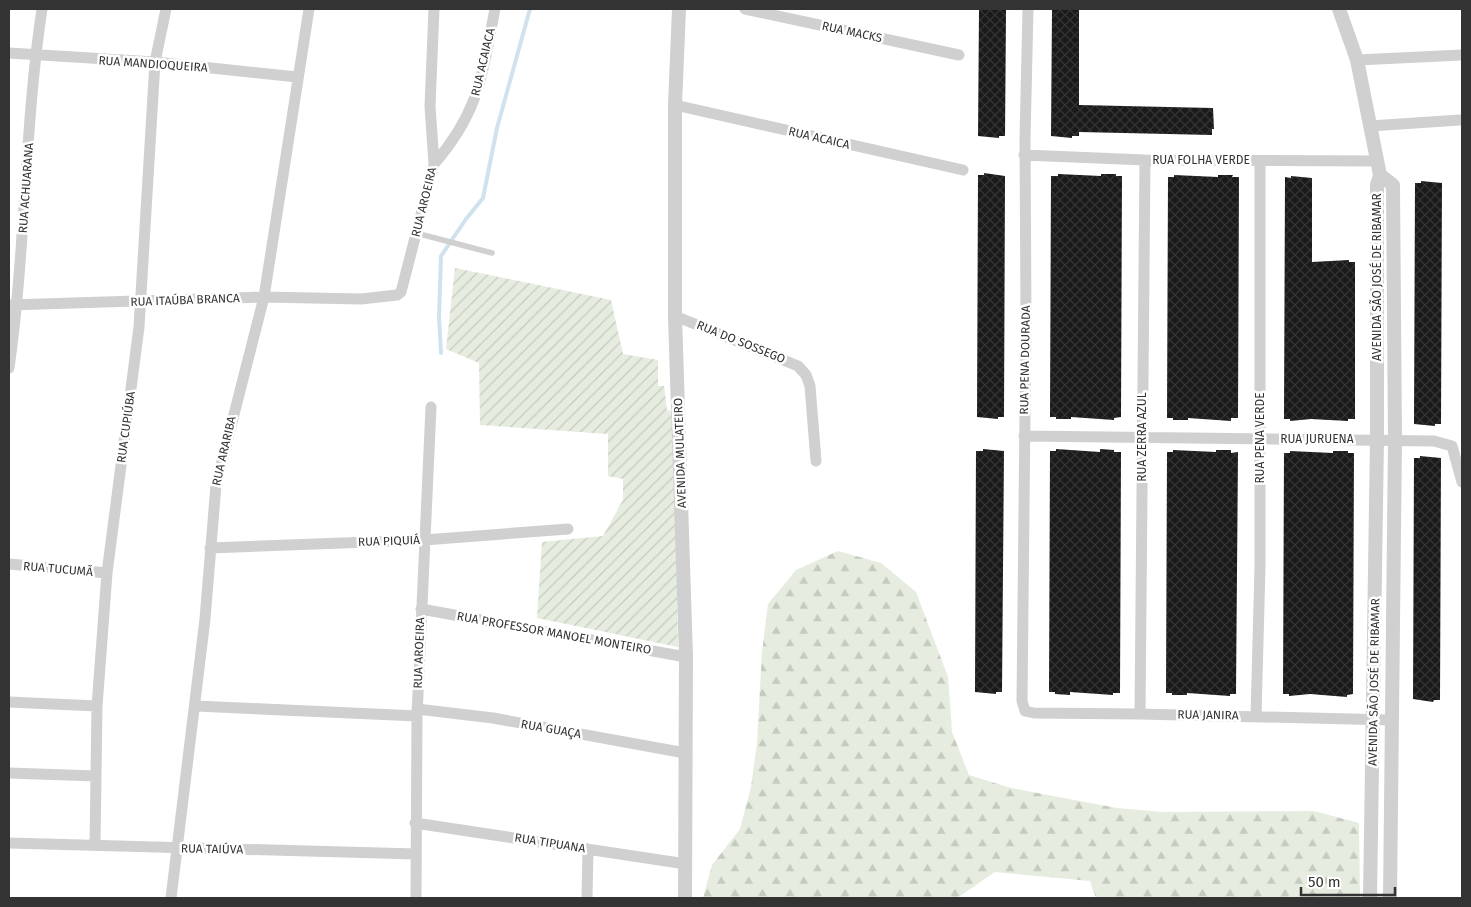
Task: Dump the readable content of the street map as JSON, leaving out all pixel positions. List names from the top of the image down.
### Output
{
  "streets": {
    "street": [
      "RUA MACKS",
      "RUA ACAIACA",
      "RUA MANDIOQUEIRA",
      "RUA ACAICA",
      "RUA FOLHA VERDE",
      "RUA ACHUARANA",
      "RUA AROEIRA",
      "AVENIDA SÃO JOSÉ DE RIBAMAR",
      "RUA ITAÚBA BRANCA",
      "RUA DO SOSSEGO",
      "RUA PENA DOURADA",
      "RUA CUPIÚBA",
      "RUA ZERRA AZUL",
      "RUA PENA VERDE",
      "RUA JURUENA",
      "RUA ARARIBA",
      "AVENIDA MULATEIRO",
      "RUA PIQUIÁ",
      "RUA TUCUMÃ",
      "RUA PROFESSOR MANOEL MONTEIRO",
      "RUA JANIRA",
      "RUA GUAÇA",
      "RUA TIPUANA",
      "RUA TAIÚVA"
    ]
  },
  "crossings": [
    ["RUA ACAIACA", "RUA AROEIRA"],
    ["RUA MANDIOQUEIRA", "RUA ACHUARANA"],
    ["RUA MANDIOQUEIRA", "RUA CUPIÚBA"],
    ["RUA MANDIOQUEIRA", "RUA ARARIBA"],
    ["RUA ACAICA", "AVENIDA MULATEIRO"],
    ["RUA FOLHA VERDE", "RUA PENA DOURADA"],
    ["RUA FOLHA VERDE", "RUA ZERRA AZUL"],
    ["RUA FOLHA VERDE", "RUA PENA VERDE"],
    ["RUA ACHUARANA", "RUA ITAÚBA BRANCA"],
    ["RUA AROEIRA", "RUA ITAÚBA BRANCA"],
    ["RUA AROEIRA", "RUA PIQUIÁ"],
    ["RUA AROEIRA", "RUA PROFESSOR MANOEL MONTEIRO"],
    ["RUA AROEIRA", "RUA GUAÇA"],
    ["RUA AROEIRA", "RUA TIPUANA"],
    ["RUA AROEIRA", "RUA TAIÚVA"],
    ["AVENIDA SÃO JOSÉ DE RIBAMAR", "RUA JURUENA"],
    ["AVENIDA SÃO JOSÉ DE RIBAMAR", "RUA JANIRA"],
    ["RUA ITAÚBA BRANCA", "RUA CUPIÚBA"],
    ["RUA ITAÚBA BRANCA", "RUA ARARIBA"],
    ["RUA DO SOSSEGO", "AVENIDA MULATEIRO"],
    ["RUA PENA DOURADA", "RUA JURUENA"],
    ["RUA PENA DOURADA", "RUA JANIRA"],
    ["RUA CUPIÚBA", "RUA TUCUMÃ"],
    ["RUA CUPIÚBA", "RUA TAIÚVA"],
    ["RUA ZERRA AZUL", "RUA JURUENA"],
    ["RUA ZERRA AZUL", "RUA JANIRA"],
    ["RUA PENA VERDE", "RUA JURUENA"],
    ["RUA PENA VERDE", "RUA JANIRA"],
    ["RUA ARARIBA", "RUA PIQUIÁ"],
    ["RUA ARARIBA", "RUA GUAÇA"],
    ["RUA ARARIBA", "RUA TAIÚVA"],
    ["AVENIDA MULATEIRO", "RUA PROFESSOR MANOEL MONTEIRO"],
    ["AVENIDA MULATEIRO", "RUA GUAÇA"],
    ["AVENIDA MULATEIRO", "RUA TIPUANA"]
  ],
  "scale_bar": "50 m"
}
